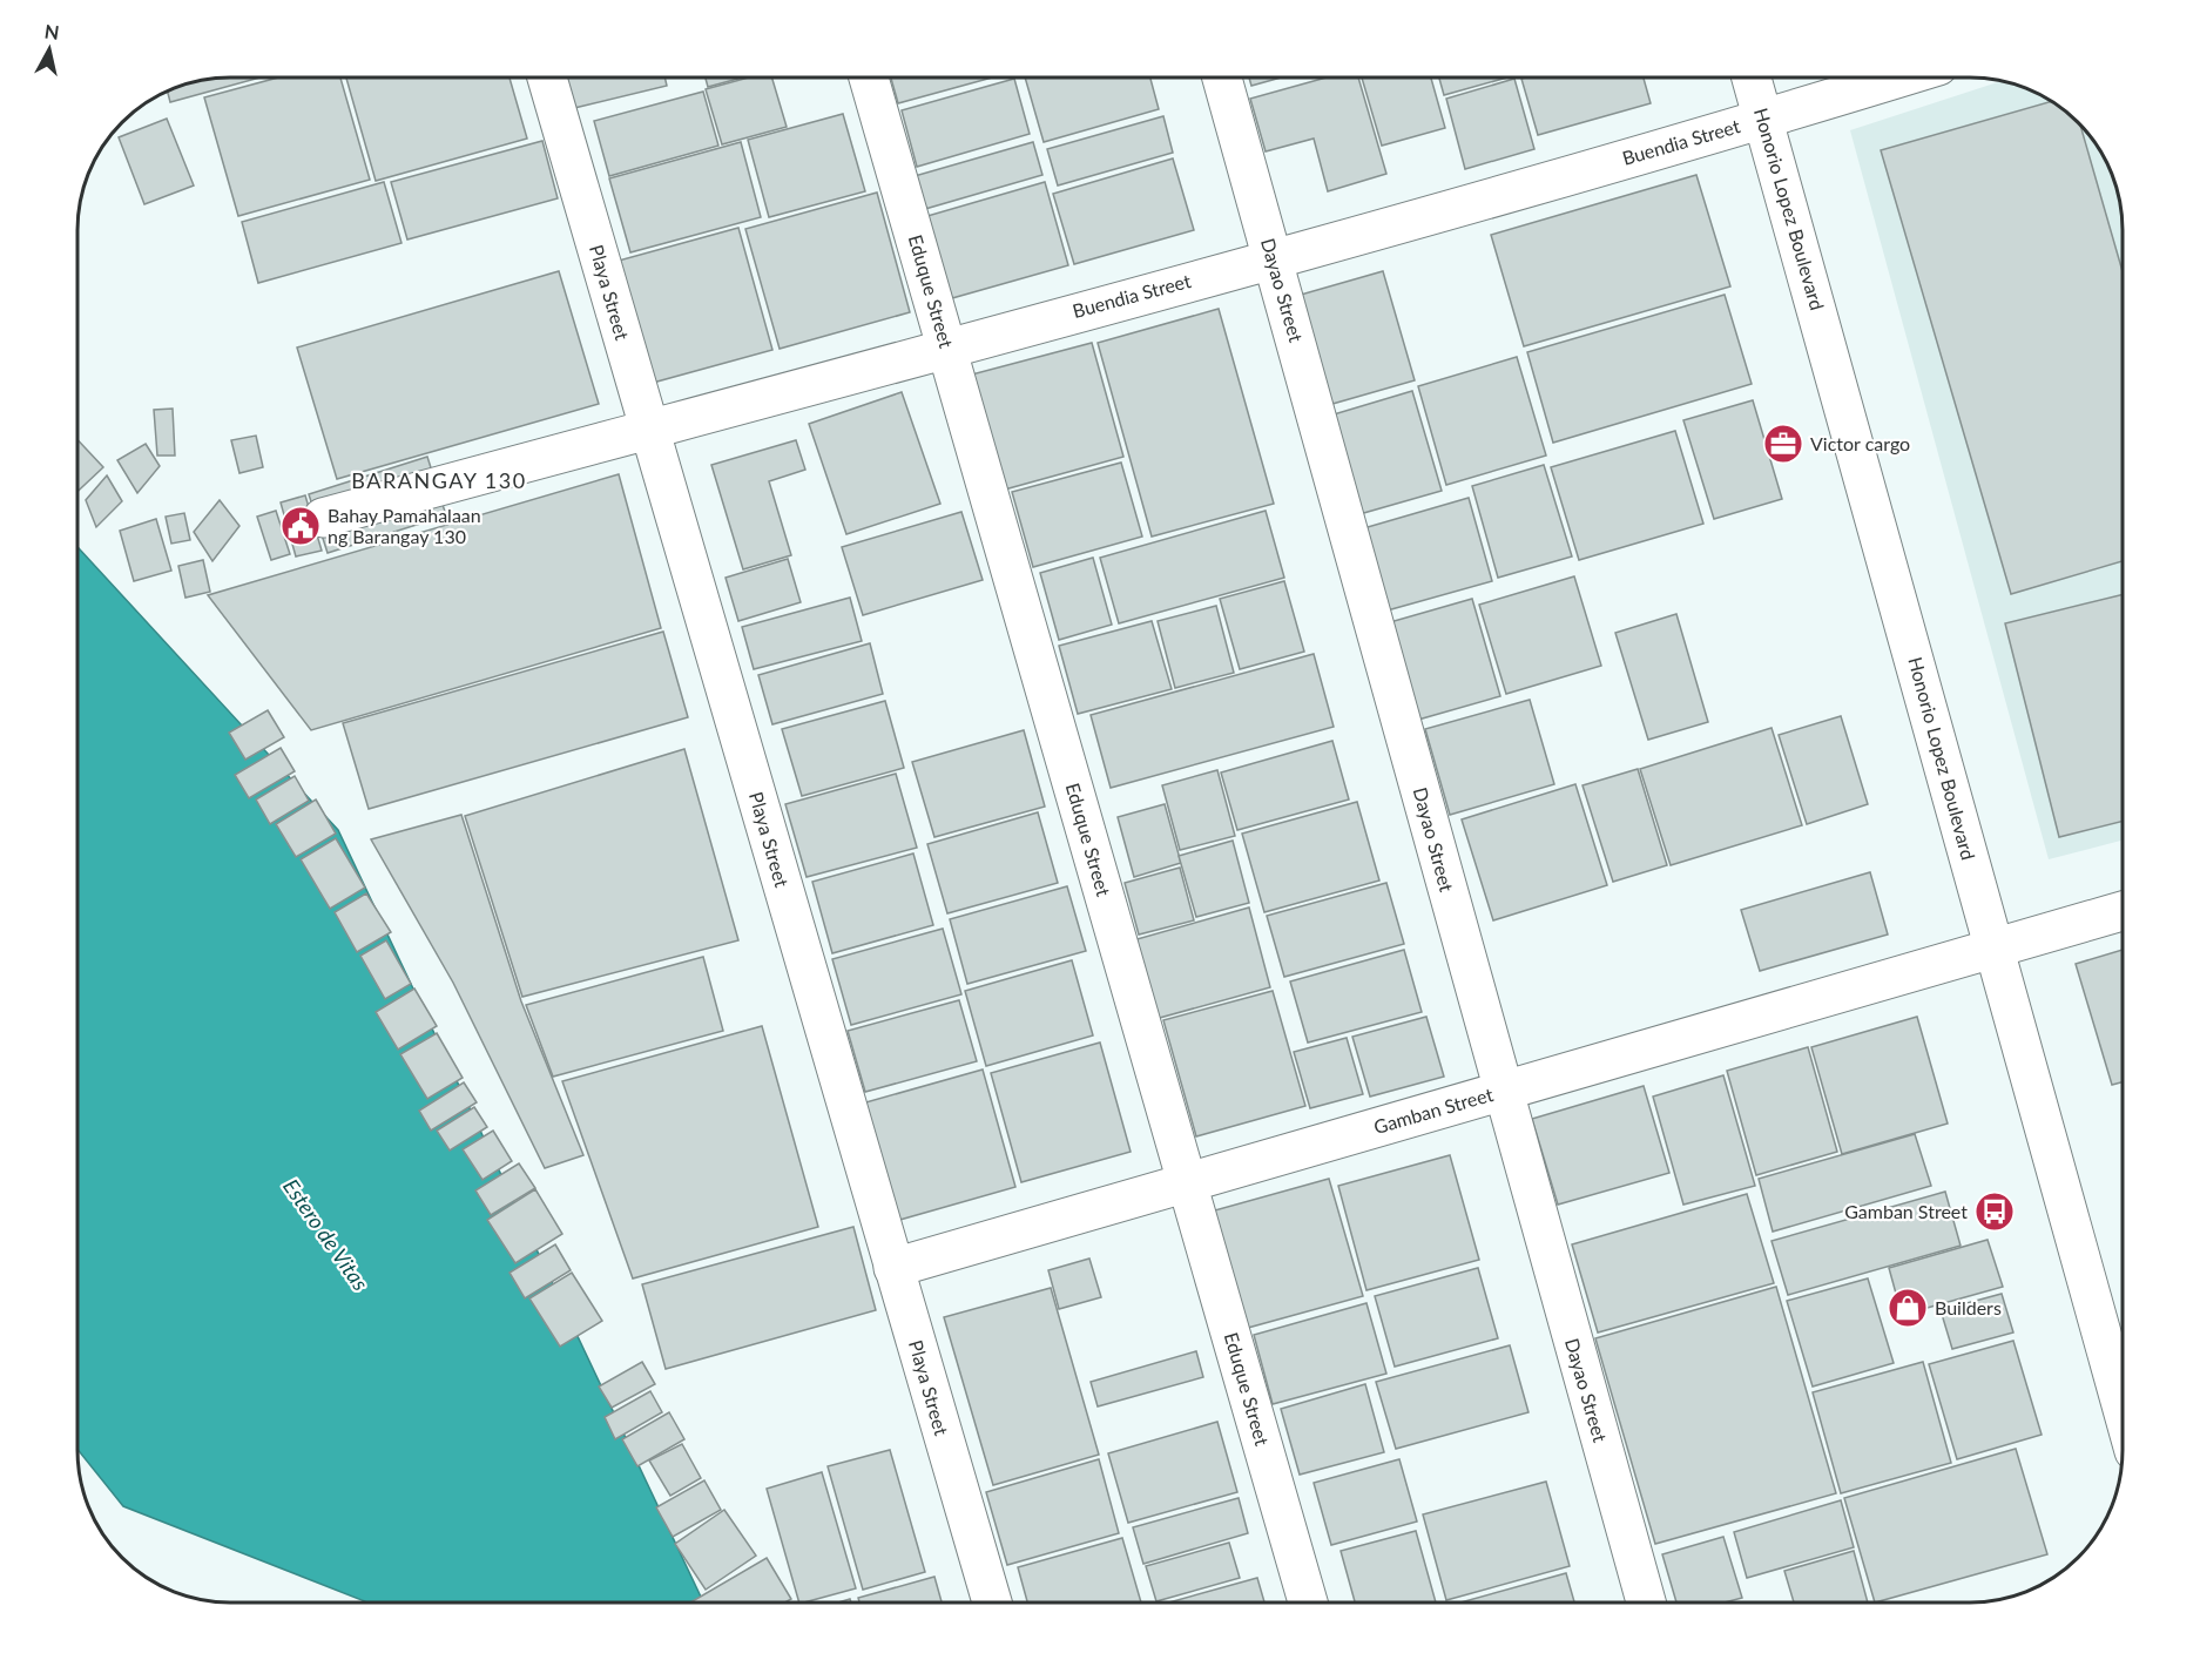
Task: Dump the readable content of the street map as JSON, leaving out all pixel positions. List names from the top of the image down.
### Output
{
  "streets": {
    "street": [
      "Buendia Street",
      "Honorio Lopez Boulevard",
      "Dayao Street",
      "Eduque Street",
      "Playa Street",
      "Gamban Street"
    ]
  },
  "crossings": [
    ["Buendia Street", "Honorio Lopez Boulevard"],
    ["Buendia Street", "Dayao Street"],
    ["Buendia Street", "Eduque Street"],
    ["Buendia Street", "Playa Street"],
    ["Honorio Lopez Boulevard", "Gamban Street"],
    ["Dayao Street", "Gamban Street"],
    ["Eduque Street", "Gamban Street"],
    ["Playa Street", "Gamban Street"]
  ],
  "districts": ["BARANGAY 130"],
  "water": ["Estero de Vitas"],
  "places": {
    "office": ["Victor cargo"],
    "public building": ["Bahay Pamahalaan ng Barangay 130"],
    "bus stop": ["Gamban Street"],
    "shop": ["Builders"]
  },
  "north": "top"
}
